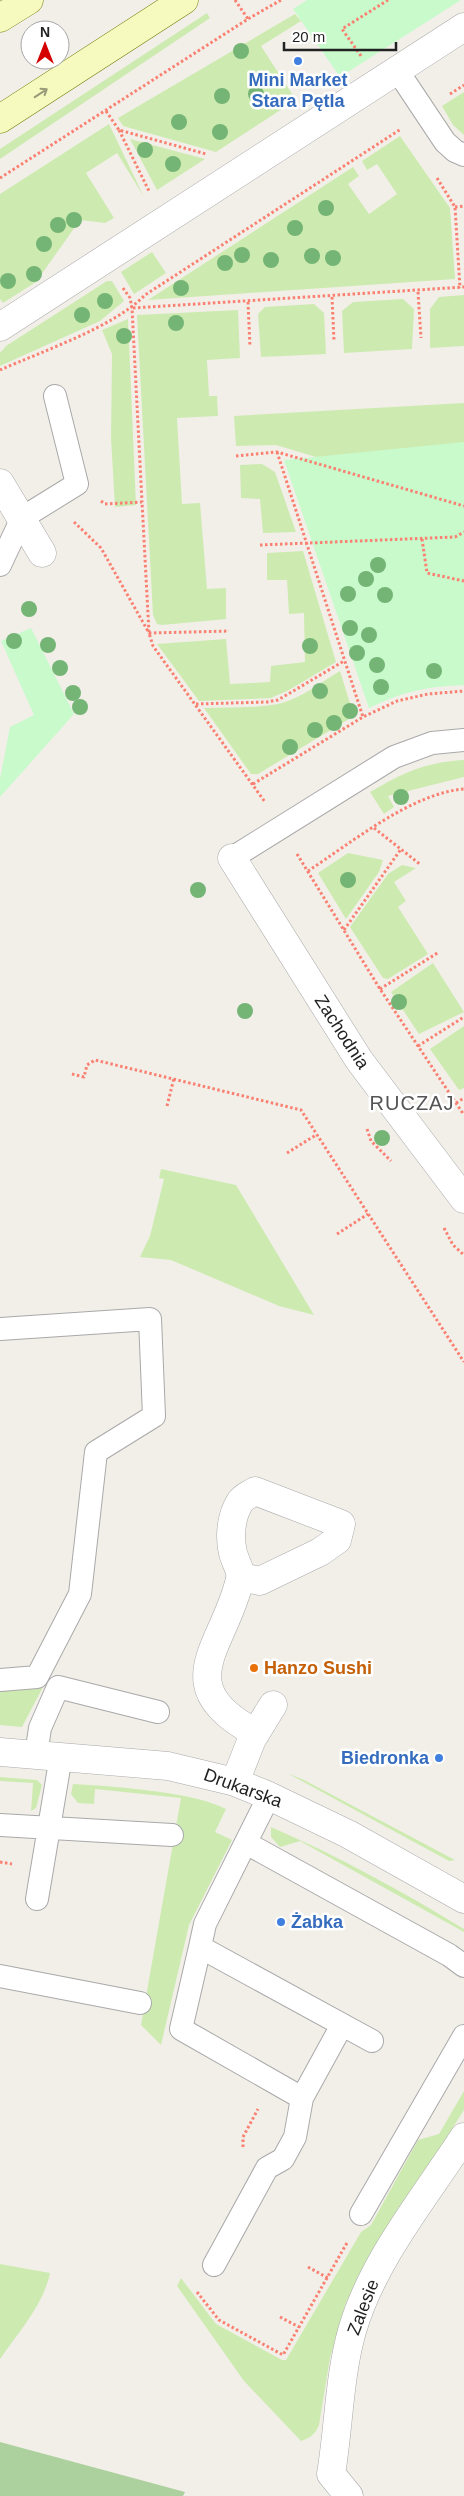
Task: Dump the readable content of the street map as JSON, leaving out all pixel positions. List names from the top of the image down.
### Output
{
  "streets": {
    "street": ["Zachodnia", "Drukarska", "Zalesie"]
  },
  "districts": ["RUCZAJ"],
  "places": [
    "Mini Market Stara Pętla",
    "Hanzo Sushi",
    "Biedronka",
    "Żabka"
  ],
  "scale_bar": "20 m",
  "north": "top"
}
